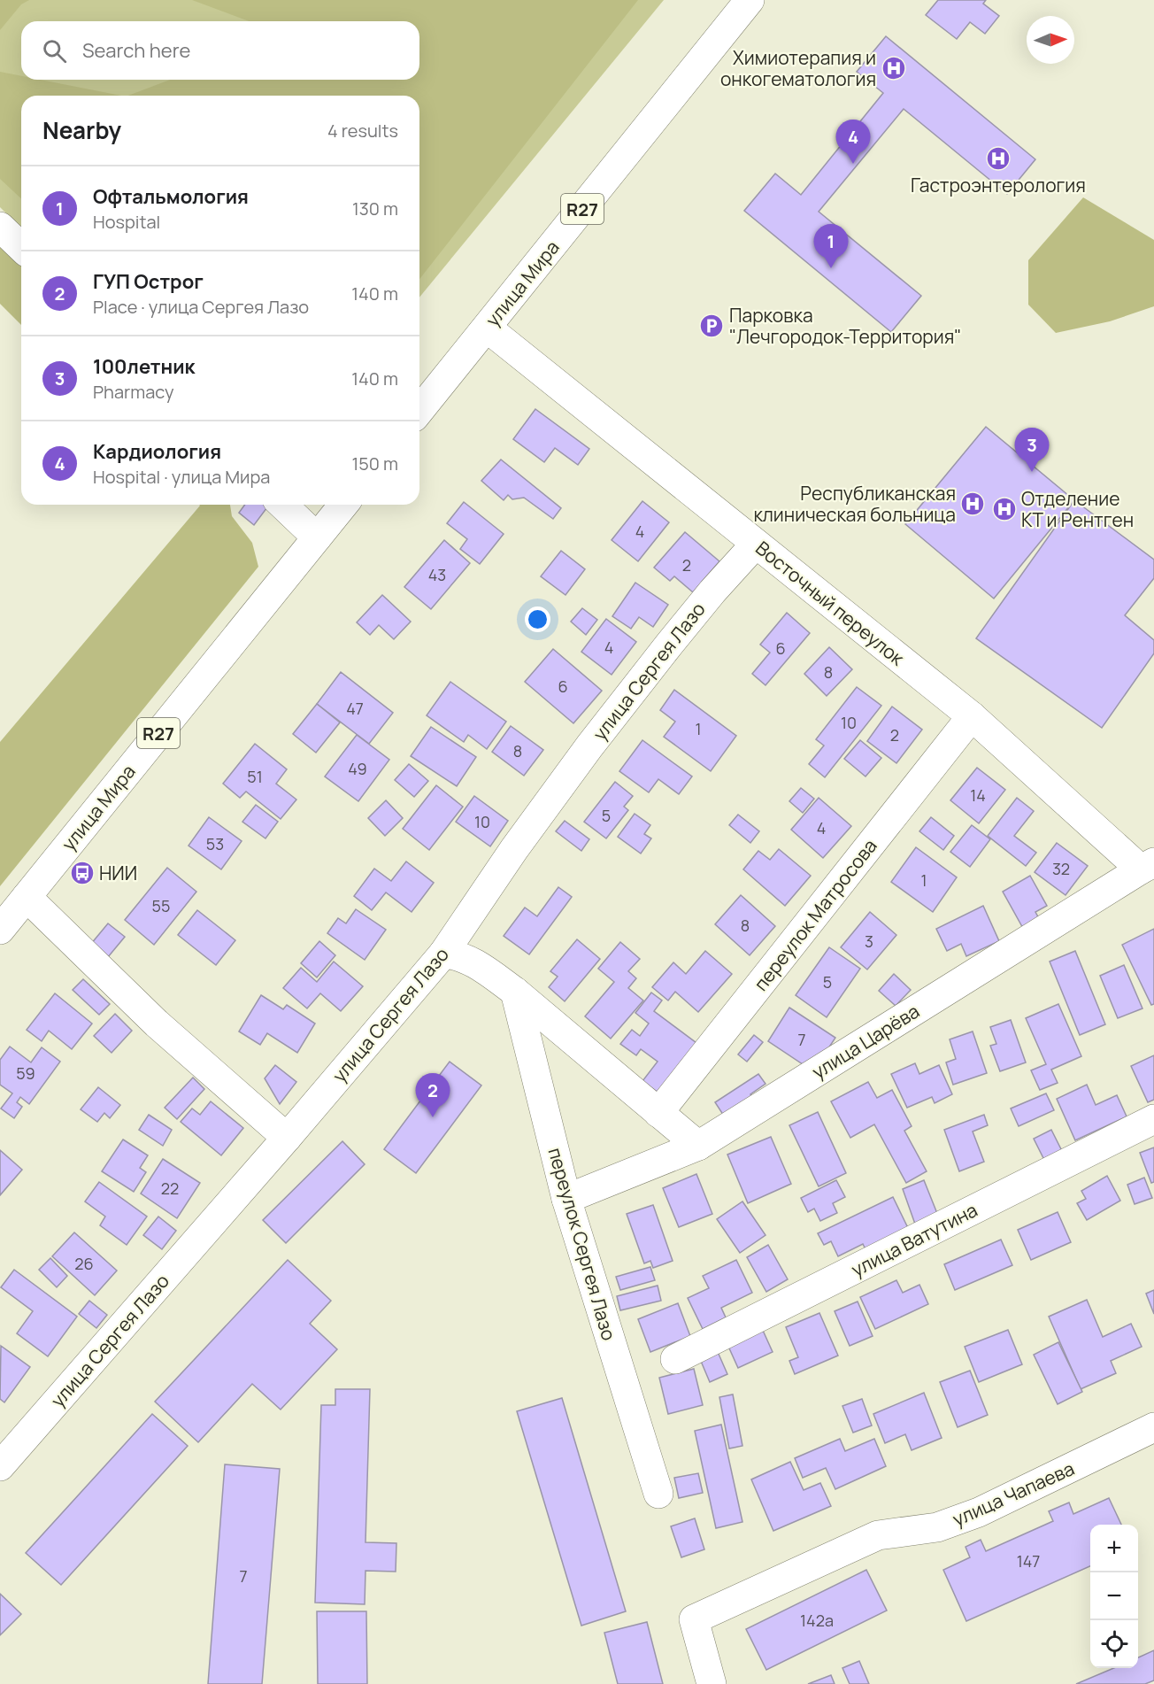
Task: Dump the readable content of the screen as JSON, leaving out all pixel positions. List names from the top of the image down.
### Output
{
  "streets": {
    "street": [
      "R27",
      "улица Мира",
      "Восточный переулок",
      "улица Сергея Лазо",
      "переулок Матросова",
      "улица Царёва",
      "улица Ватутина",
      "переулок Сергея Лазо",
      "улица Чапаева"
    ]
  },
  "crossings": [
    ["улица Мира", "Восточный переулок"],
    ["Восточный переулок", "улица Сергея Лазо"],
    ["Восточный переулок", "переулок Матросова"],
    ["Восточный переулок", "улица Царёва"],
    ["улица Царёва", "переулок Сергея Лазо"]
  ],
  "places": {
    "hospital": [
      "Химиотерапия и онкогематология",
      "Гастроэнтерология",
      "Республиканская клиническая больница",
      "Отделение КТ и Рентген"
    ],
    "parking": ["Парковка \"Лечгородок-Территория\""],
    "bus stop": ["НИИ"]
  },
  "house_numbers": [
    "4",
    "2",
    "43",
    "4",
    "6",
    "8",
    "6",
    "47",
    "10",
    "1",
    "2",
    "8",
    "49",
    "51",
    "14",
    "5",
    "10",
    "4",
    "53",
    "32",
    "1",
    "55",
    "8",
    "3",
    "5",
    "7",
    "59",
    "22",
    "26",
    "147",
    "7",
    "142а"
  ],
  "north": "right",
  "page": {
    "search": "Search here",
    "heading": ["Nearby", "4 results"],
    "pins": [
      "4",
      "1",
      "3",
      "2"
    ],
    "list": [
      {
        "mark": "1",
        "name": "Офтальмология",
        "note": "Hospital",
        "value": "130 m"
      },
      {
        "mark": "2",
        "name": "ГУП Острог",
        "note": "Place · улица Сергея Лазо",
        "value": "140 m"
      },
      {
        "mark": "3",
        "name": "100летник",
        "note": "Pharmacy",
        "value": "140 m"
      },
      {
        "mark": "4",
        "name": "Кардиология",
        "note": "Hospital · улица Мира",
        "value": "150 m"
      }
    ],
    "map_buttons": ["+", "−"]
  }
}
